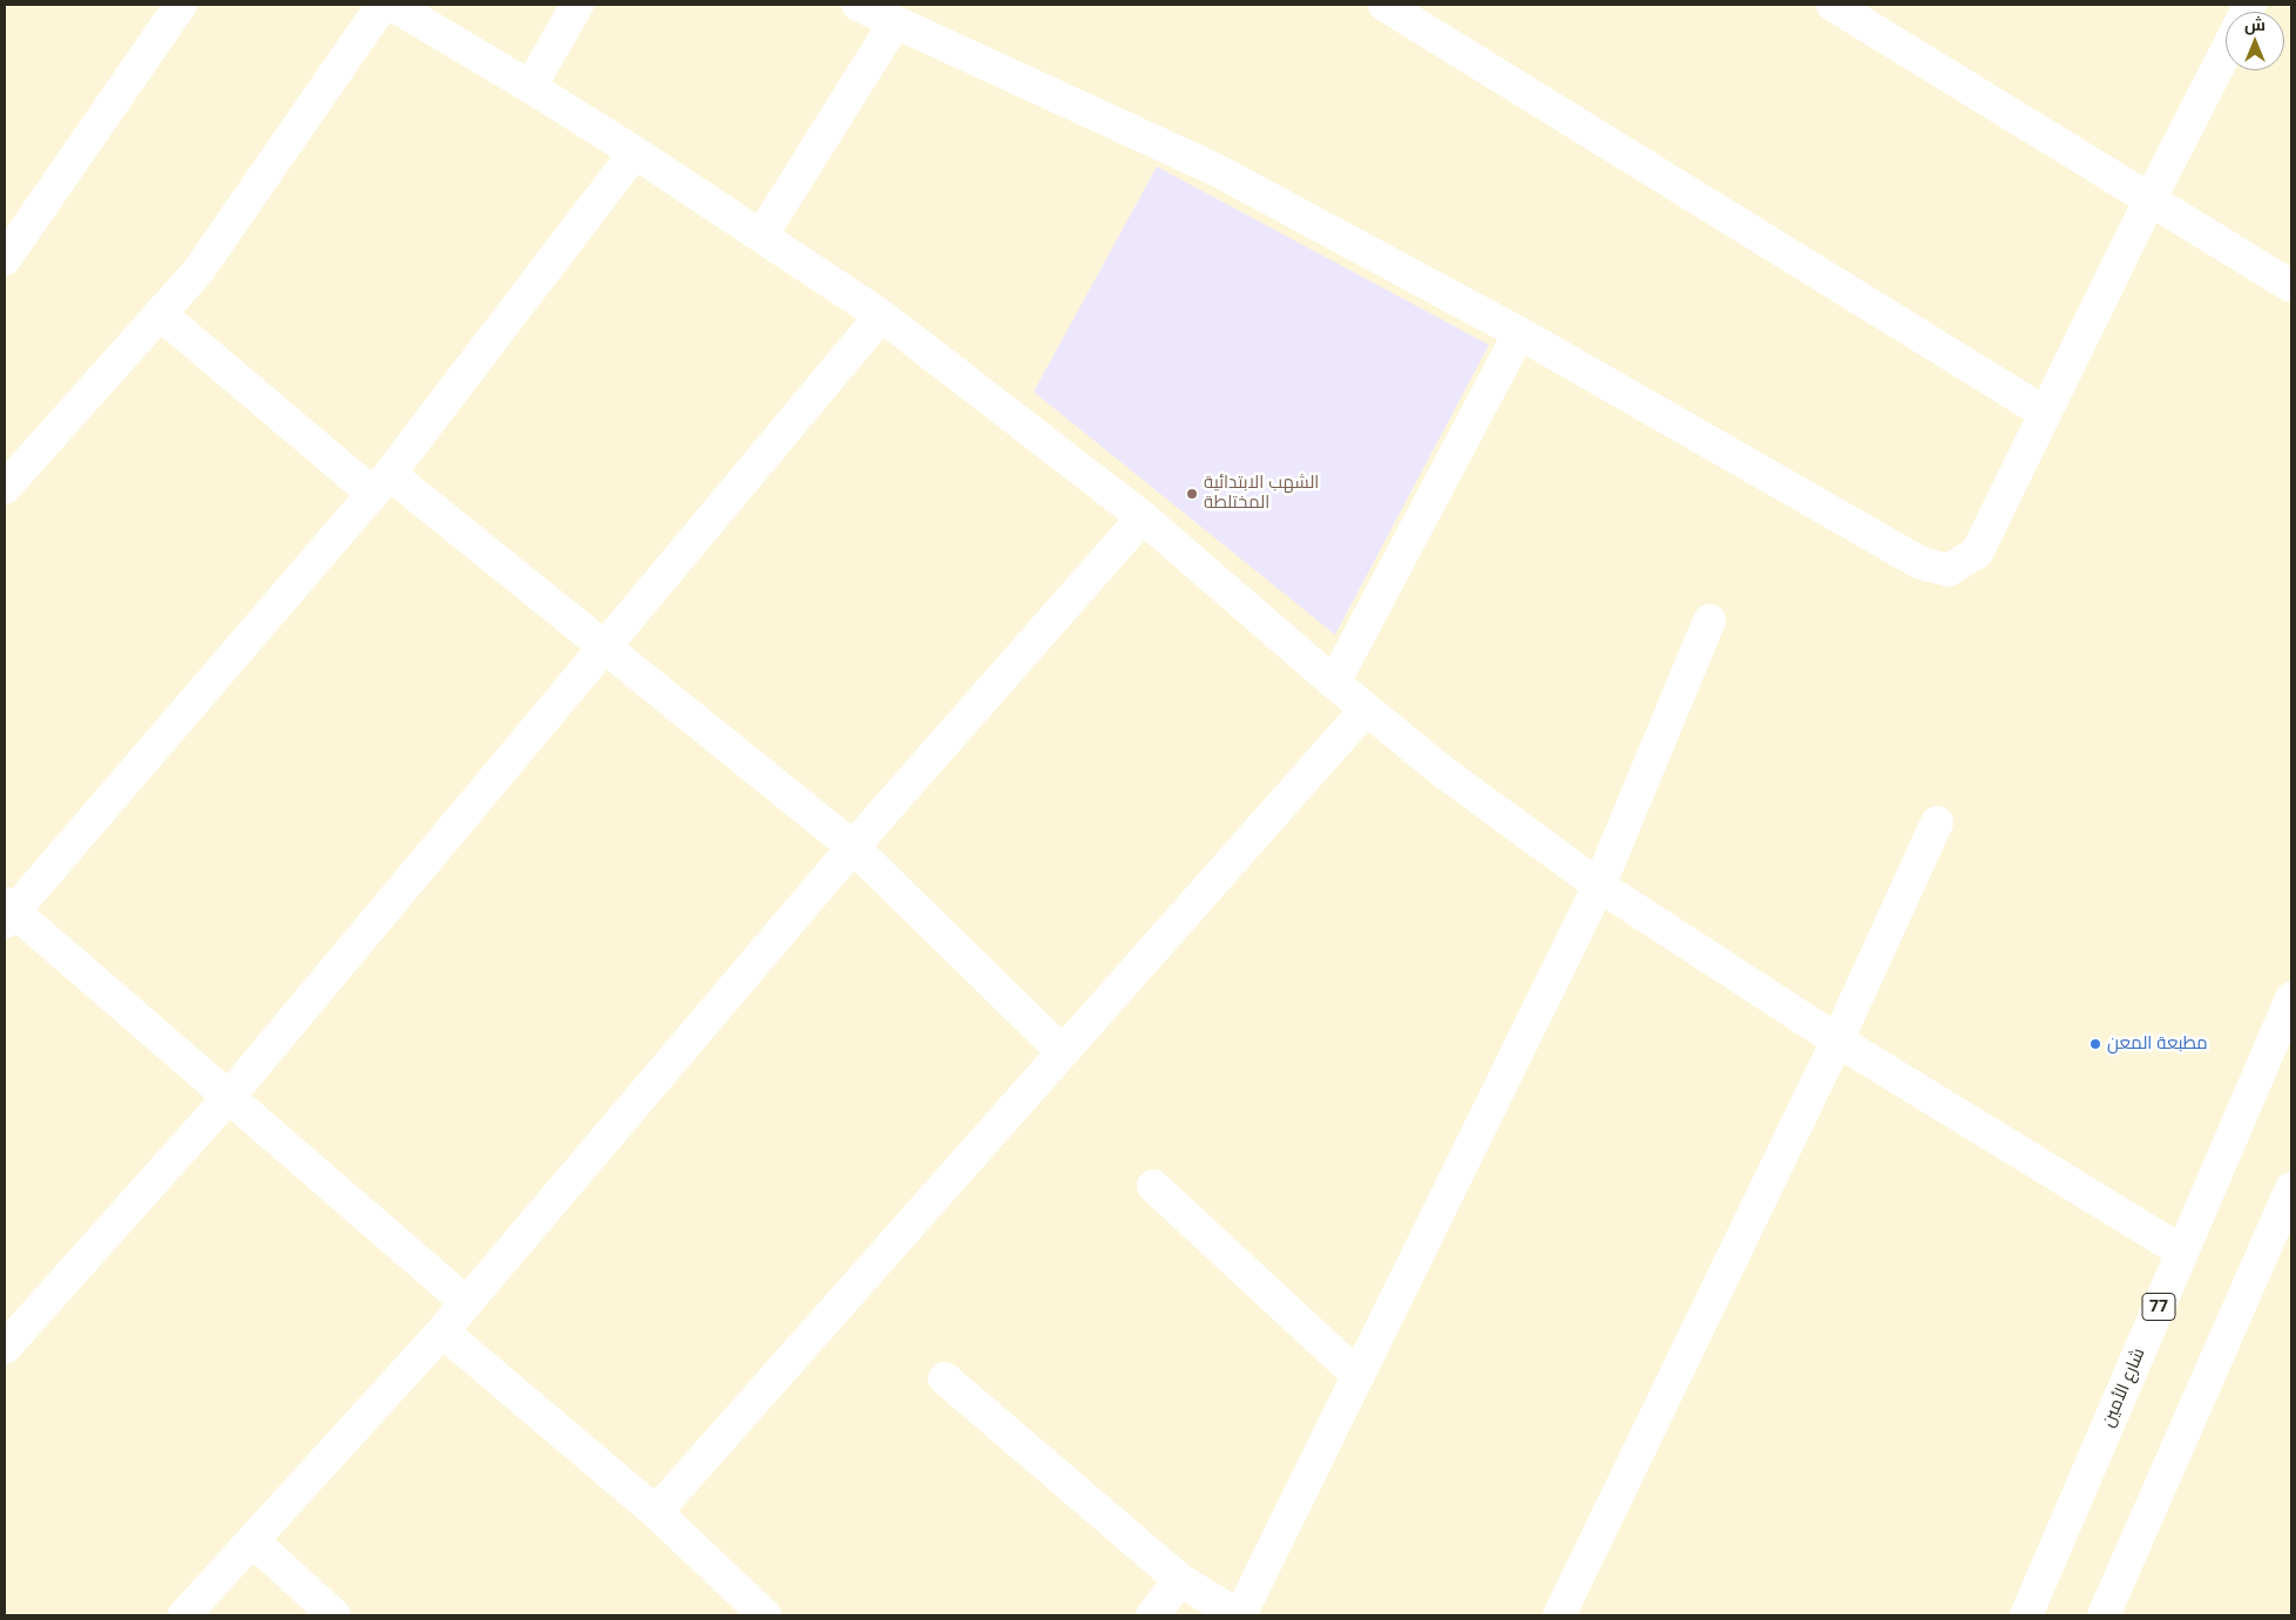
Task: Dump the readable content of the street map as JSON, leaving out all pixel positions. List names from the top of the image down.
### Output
{
  "streets": {
    "street": ["77", "شارع الأمين"]
  },
  "places": ["الشهب الابتدائية المختلطة", "مطبعة المعن"],
  "north": "top"
}
